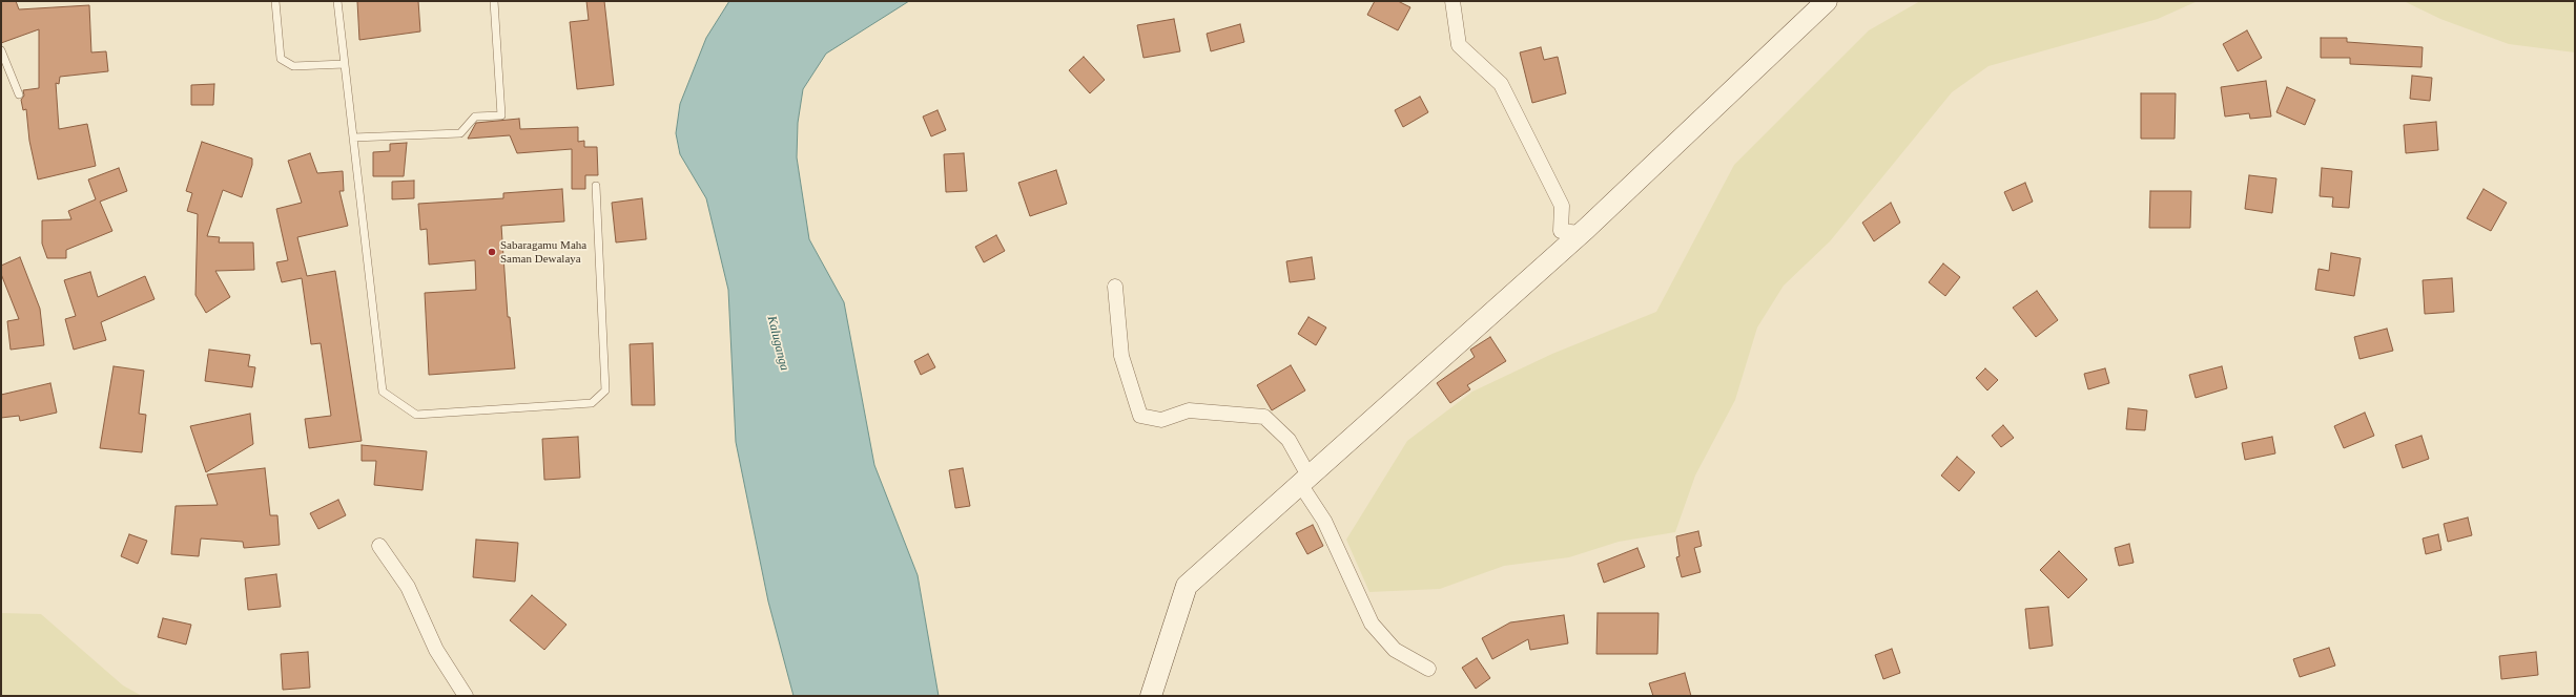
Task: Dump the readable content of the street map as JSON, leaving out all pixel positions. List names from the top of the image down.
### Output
{
  "water": ["Kaluganga"],
  "places": ["Sabaragamu Maha Saman Dewalaya"]
}
